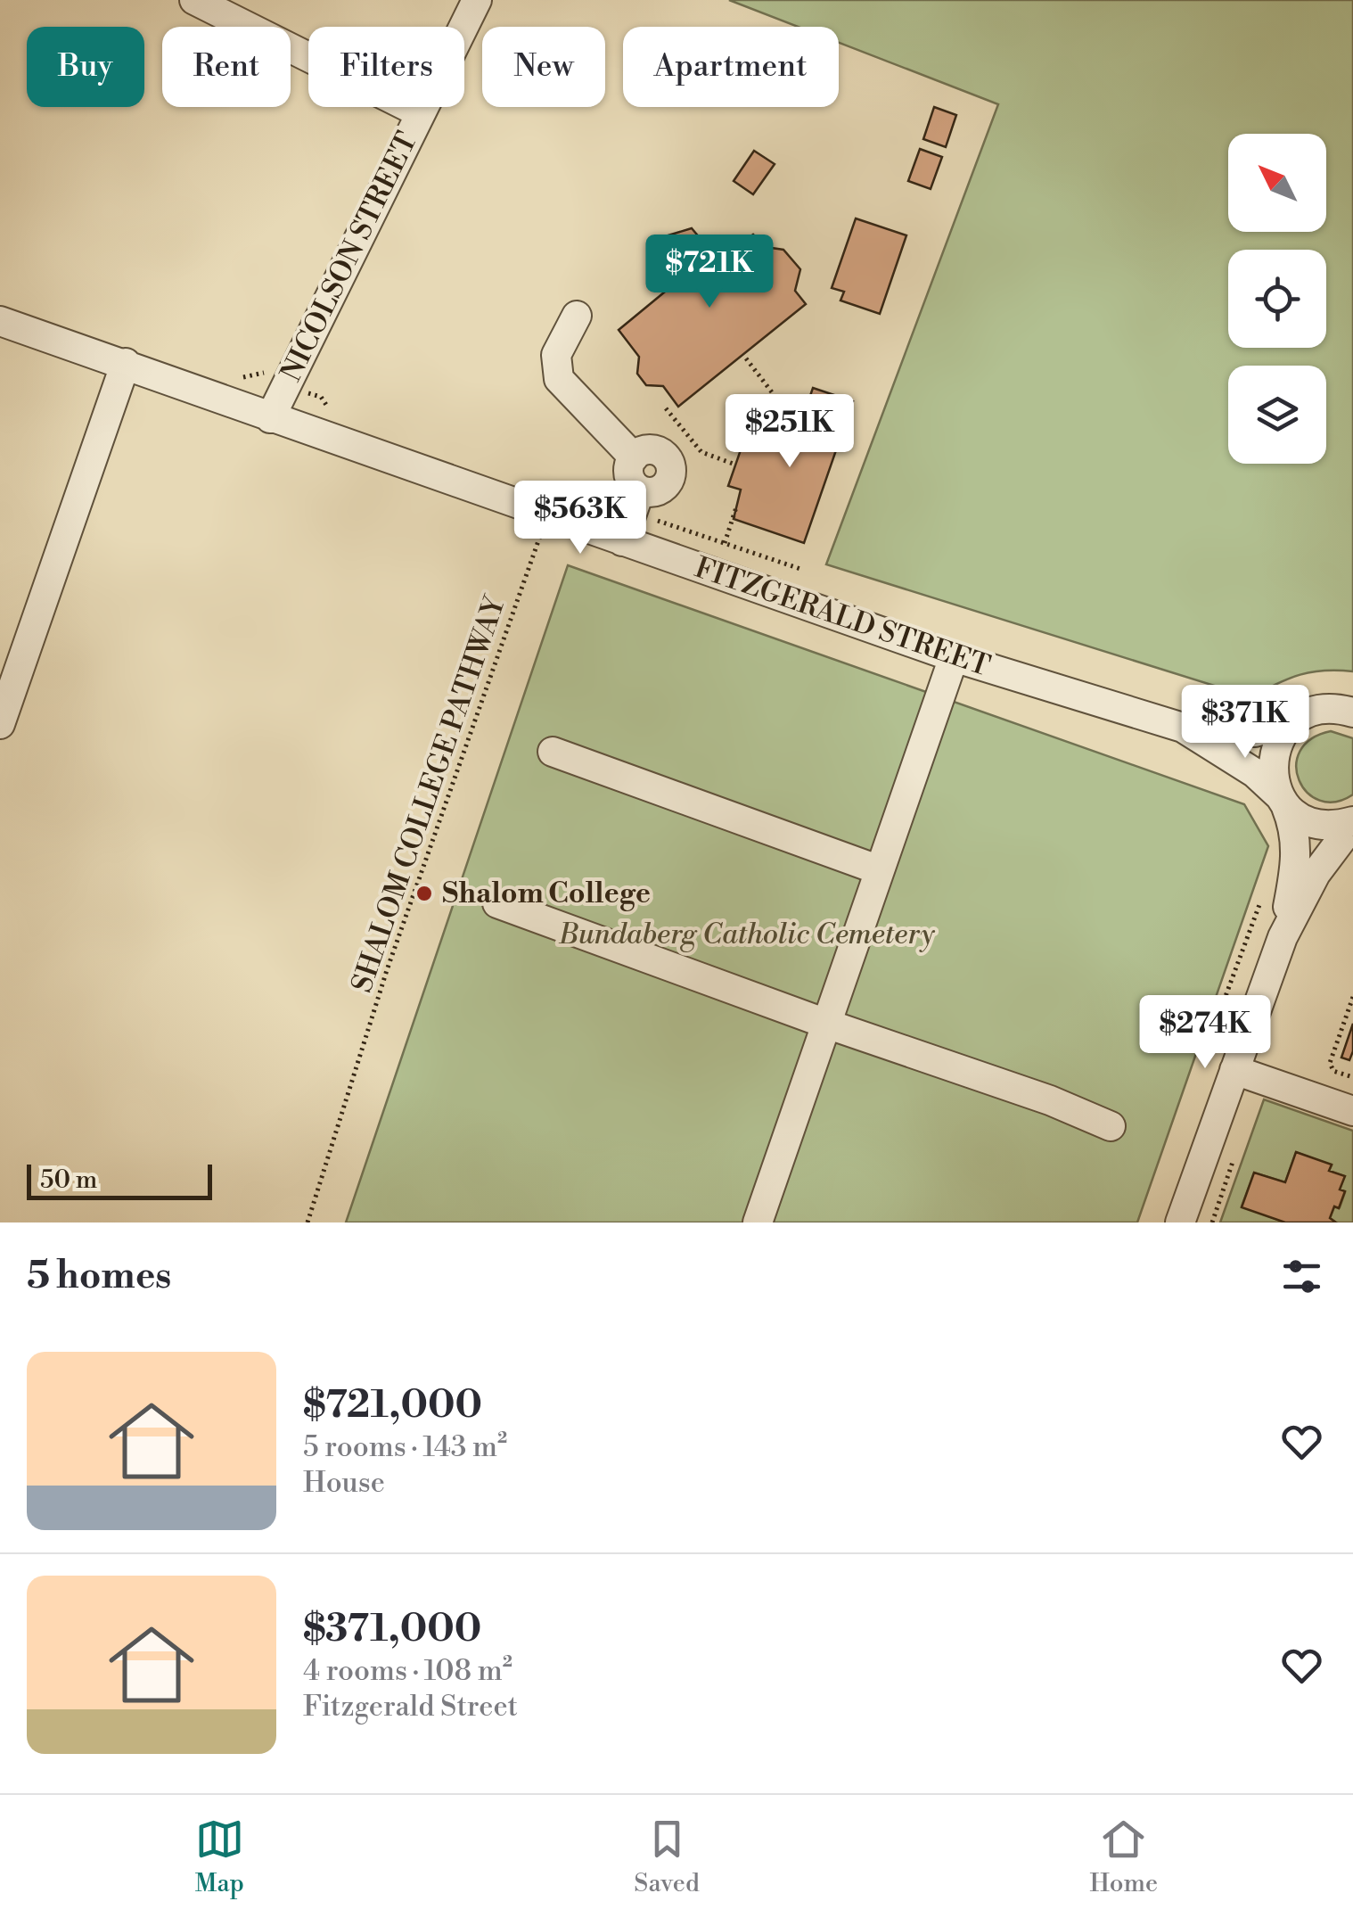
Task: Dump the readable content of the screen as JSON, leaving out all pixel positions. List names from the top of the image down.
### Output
{
  "streets": {
    "street": ["NICOLSON STREET", "FITZGERALD STREET"],
    "path": ["SHALOM COLLEGE PATHWAY"]
  },
  "crossings": [
    ["NICOLSON STREET", "FITZGERALD STREET"]
  ],
  "parks": ["Bundaberg Catholic Cemetery"],
  "places": ["Shalom College"],
  "scale_bar": "50 m",
  "north": "top left",
  "page": {
    "chip": [
      "Buy",
      "Rent",
      "Filters",
      "New",
      "Apartment"
    ],
    "price": [
      "$721K",
      "$251K",
      "$563K",
      "$371K",
      "$274K"
    ],
    "scale": "50 m",
    "heading": "5 homes",
    "list": [
      {
        "name": "$721,000",
        "note": "5 rooms · 143 m² · House"
      },
      {
        "name": "$371,000",
        "note": "4 rooms · 108 m² · Fitzgerald Street"
      }
    ],
    "tabs": ["Map", "Saved", "Home"]
  }
}
